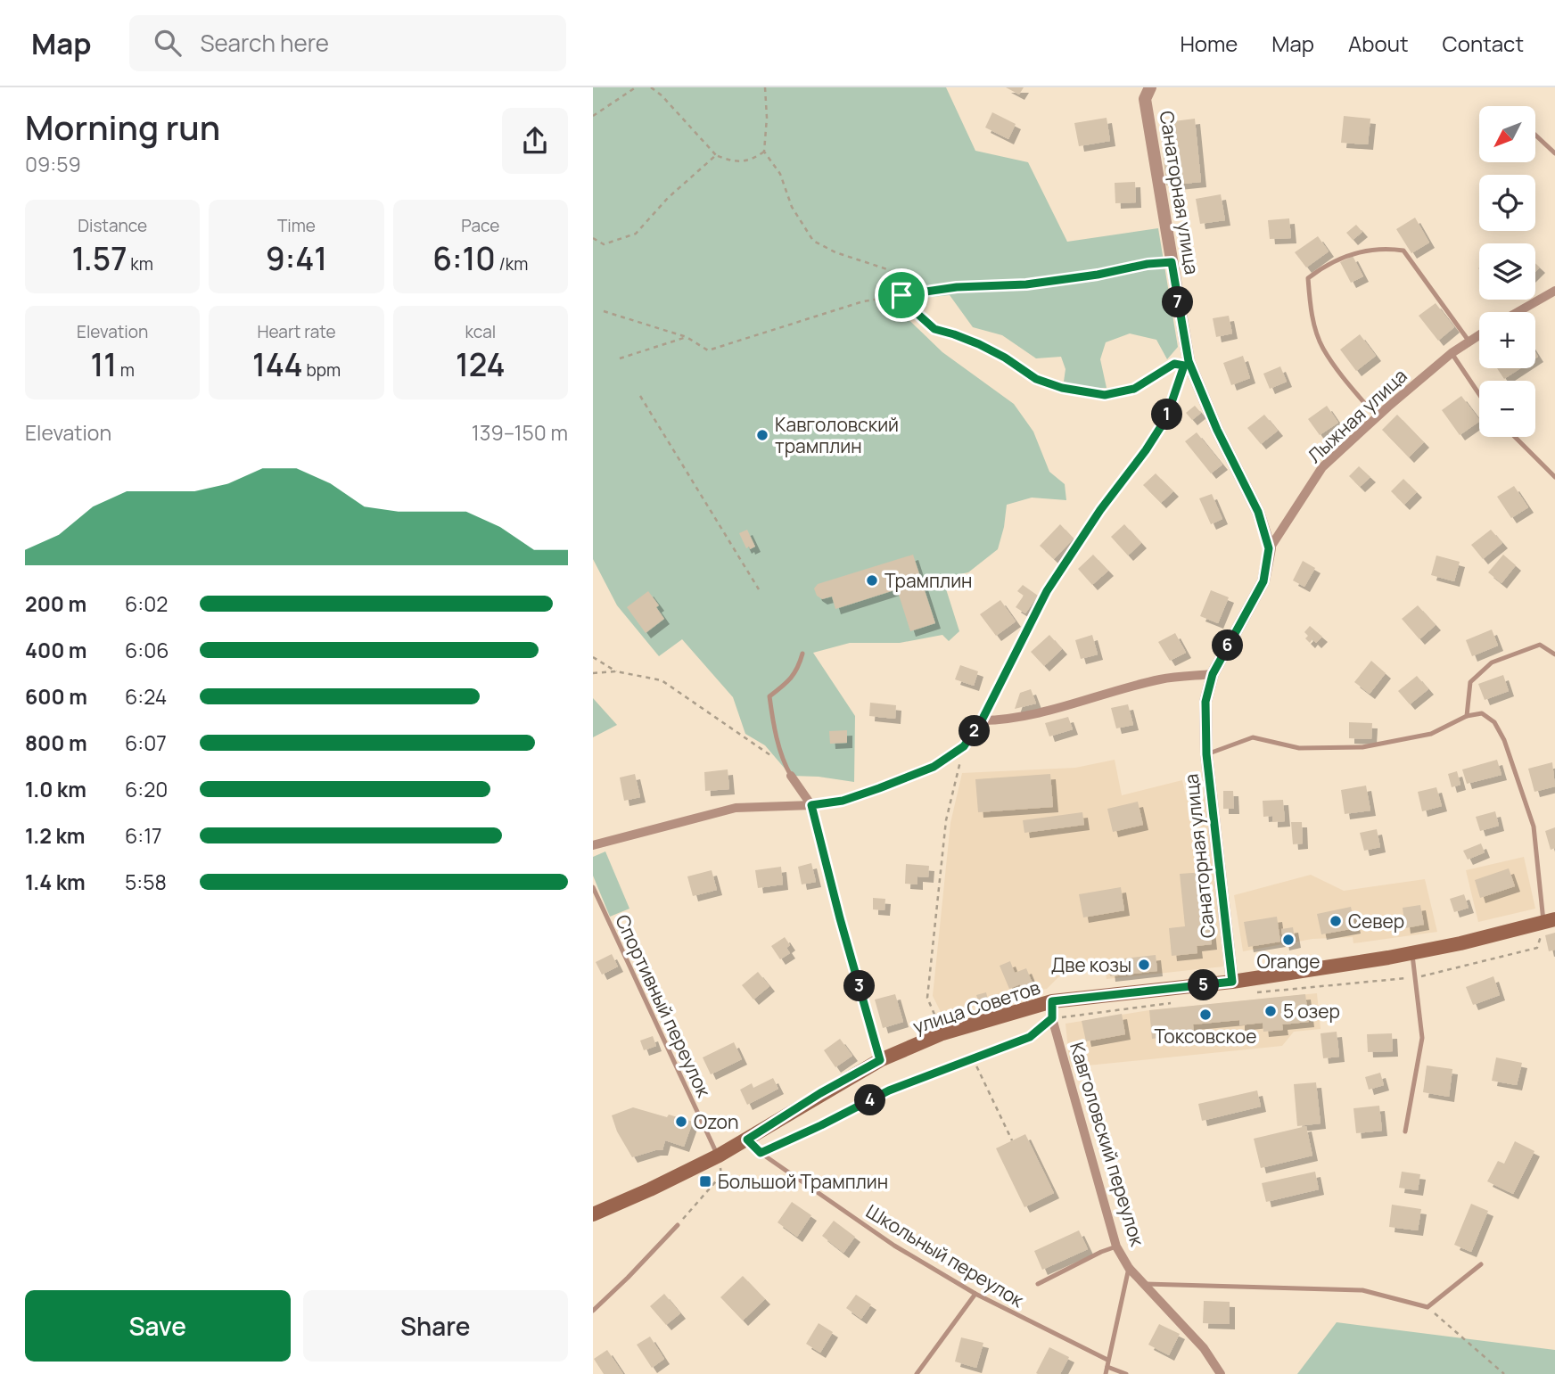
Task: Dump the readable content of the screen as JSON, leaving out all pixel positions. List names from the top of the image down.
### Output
{
  "streets": {
    "main road": ["улица Советов"],
    "street": ["Санаторная улица", "Лыжная улица", "Кавголовский переулок"],
    "lane": ["Спортивный переулок", "Школьный переулок"]
  },
  "crossings": [
    ["Санаторная улица", "Лыжная улица"],
    ["Санаторная улица", "улица Советов"],
    ["Спортивный переулок", "улица Советов"],
    ["улица Советов", "Кавголовский переулок"],
    ["улица Советов", "Школьный переулок"]
  ],
  "places": {
    "other": [
      "Кавголовский трамплин",
      "Трамплин",
      "Север",
      "Orange",
      "Две козы",
      "5 озер",
      "Токсовское",
      "Ozon"
    ],
    "transit": ["Большой Трамплин"]
  },
  "north": "bottom left",
  "page": {
    "header": "Map",
    "search": "Search here",
    "nav": [
      "Home",
      "Map",
      "About",
      "Contact"
    ],
    "heading": ["Morning run", "09:59"],
    "map_buttons": ["+", "−"],
    "stats": [
      ["Distance", "1.57 km"],
      ["Time", "9:41"],
      ["Pace", "6:10 /km"],
      ["Elevation", "11 m"],
      ["Heart rate", "144 bpm"],
      ["kcal", "124"]
    ],
    "pins": [
      "7",
      "1",
      "6",
      "2",
      "5",
      "3",
      "4"
    ],
    "chart": ["Elevation", "139–150 m"],
    "list": [
      {
        "name": "200 m",
        "note": "6:02"
      },
      {
        "name": "400 m",
        "note": "6:06"
      },
      {
        "name": "600 m",
        "note": "6:24"
      },
      {
        "name": "800 m",
        "note": "6:07"
      },
      {
        "name": "1.0 km",
        "note": "6:20"
      },
      {
        "name": "1.2 km",
        "note": "6:17"
      },
      {
        "name": "1.4 km",
        "note": "5:58"
      }
    ],
    "buttons": ["Save", "Share"]
  }
}
